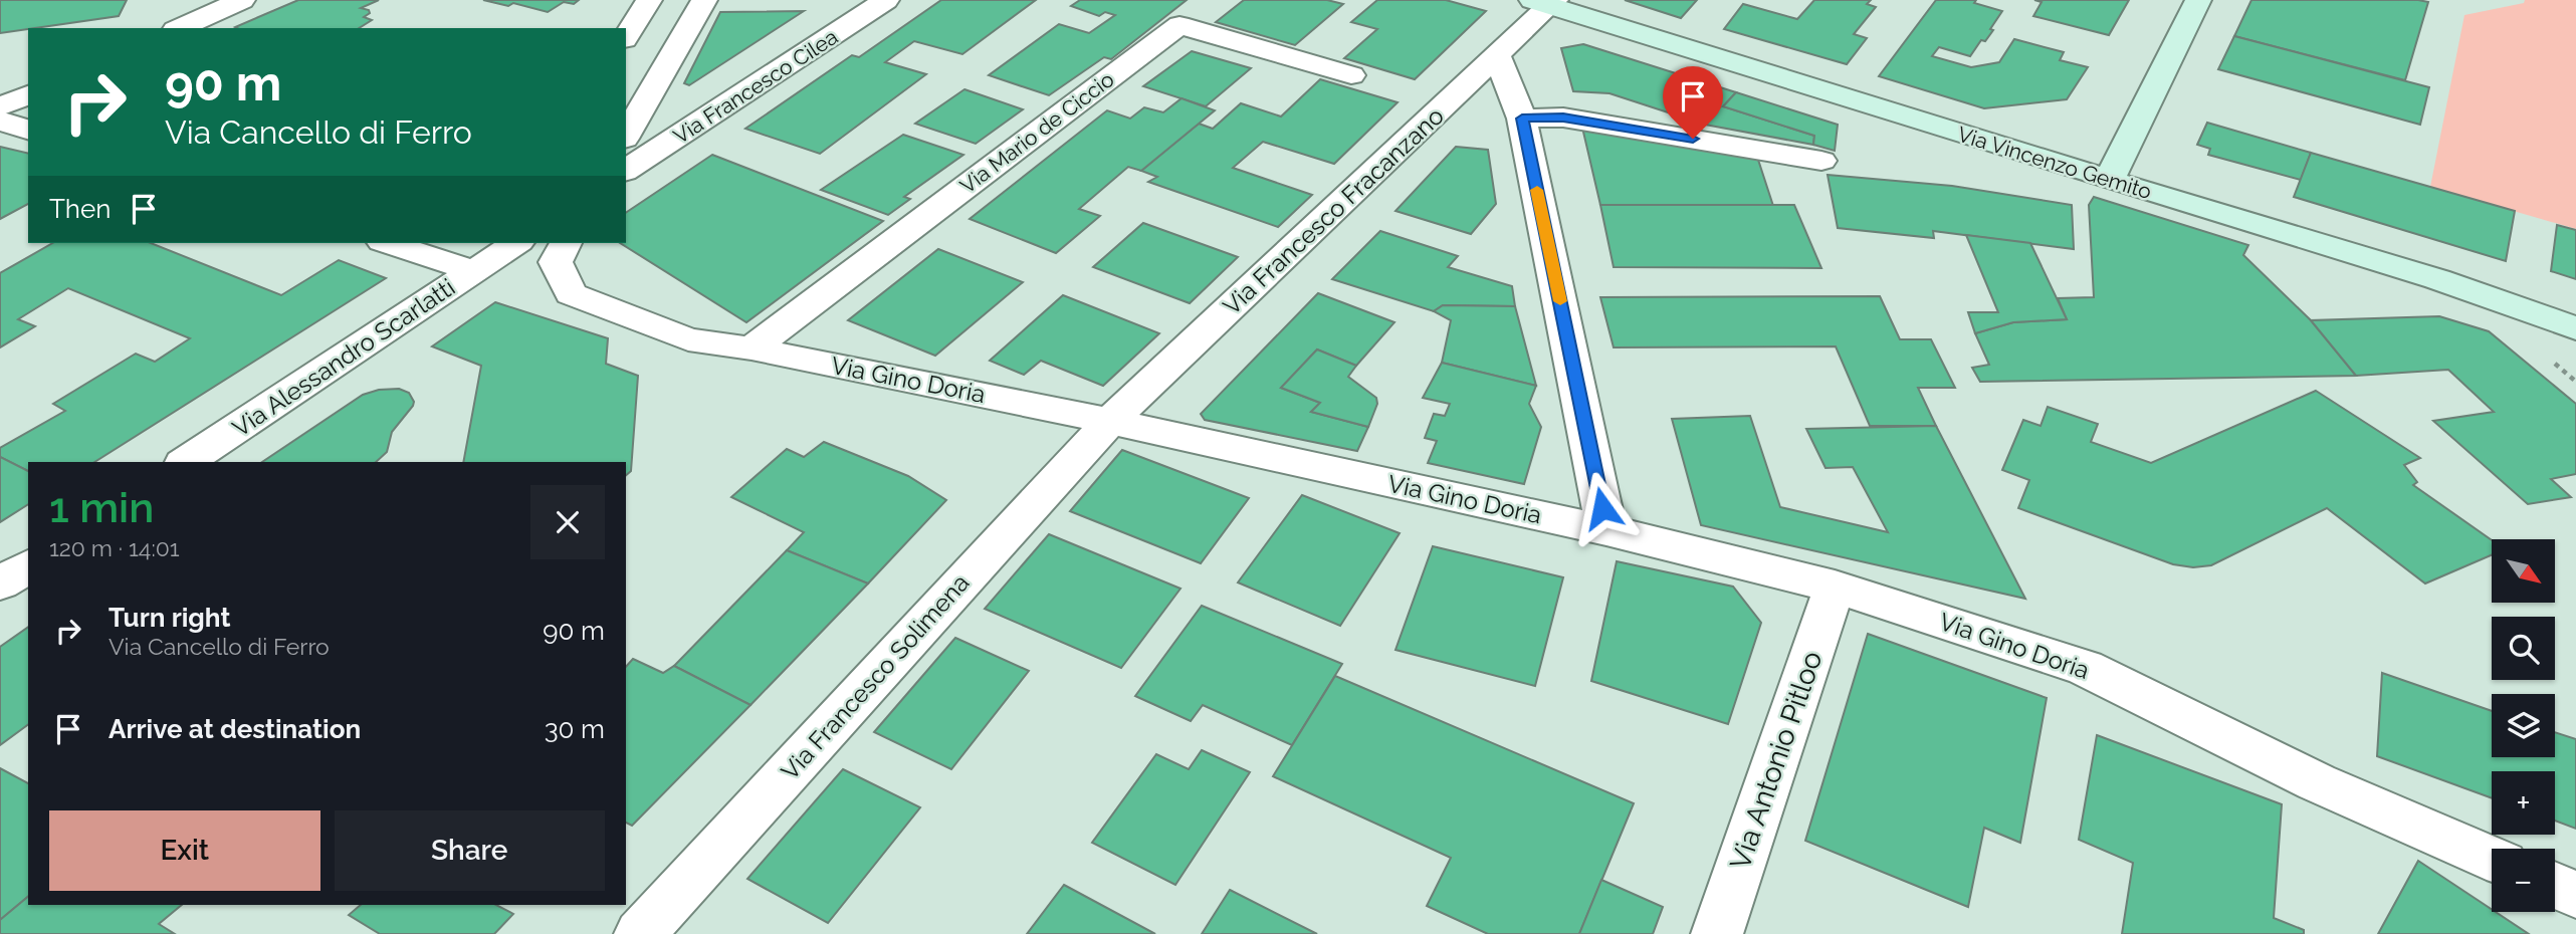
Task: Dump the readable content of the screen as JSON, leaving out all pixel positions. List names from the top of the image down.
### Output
{
  "streets": {
    "main road": ["Via Vincenzo Gemito"],
    "street": [
      "Via Francesco Cilea",
      "Via Mario de Ciccio",
      "Via Francesco Fracanzano",
      "Via Alessandro Scarlatti",
      "Via Gino Doria",
      "Via Francesco Solimena",
      "Via Antonio Pitloo"
    ]
  },
  "crossings": [
    ["Via Mario de Ciccio", "Via Gino Doria"],
    ["Via Vincenzo Gemito", "Via Francesco Fracanzano"],
    ["Via Francesco Fracanzano", "Via Gino Doria"],
    ["Via Francesco Fracanzano", "Via Francesco Solimena"],
    ["Via Gino Doria", "Via Francesco Solimena"],
    ["Via Gino Doria", "Via Antonio Pitloo"]
  ],
  "north": "bottom right",
  "page": {
    "turn": ["90 m", "Via Cancello di Ferro"],
    "then": "Then",
    "heading": ["1 min", "120 m · 14:01"],
    "map_buttons": ["+", "−"],
    "list": [
      {
        "name": "Turn right",
        "note": "Via Cancello di Ferro",
        "value": "90 m"
      },
      {
        "name": "Arrive at destination",
        "value": "30 m"
      }
    ],
    "buttons": ["Exit", "Share"]
  }
}
